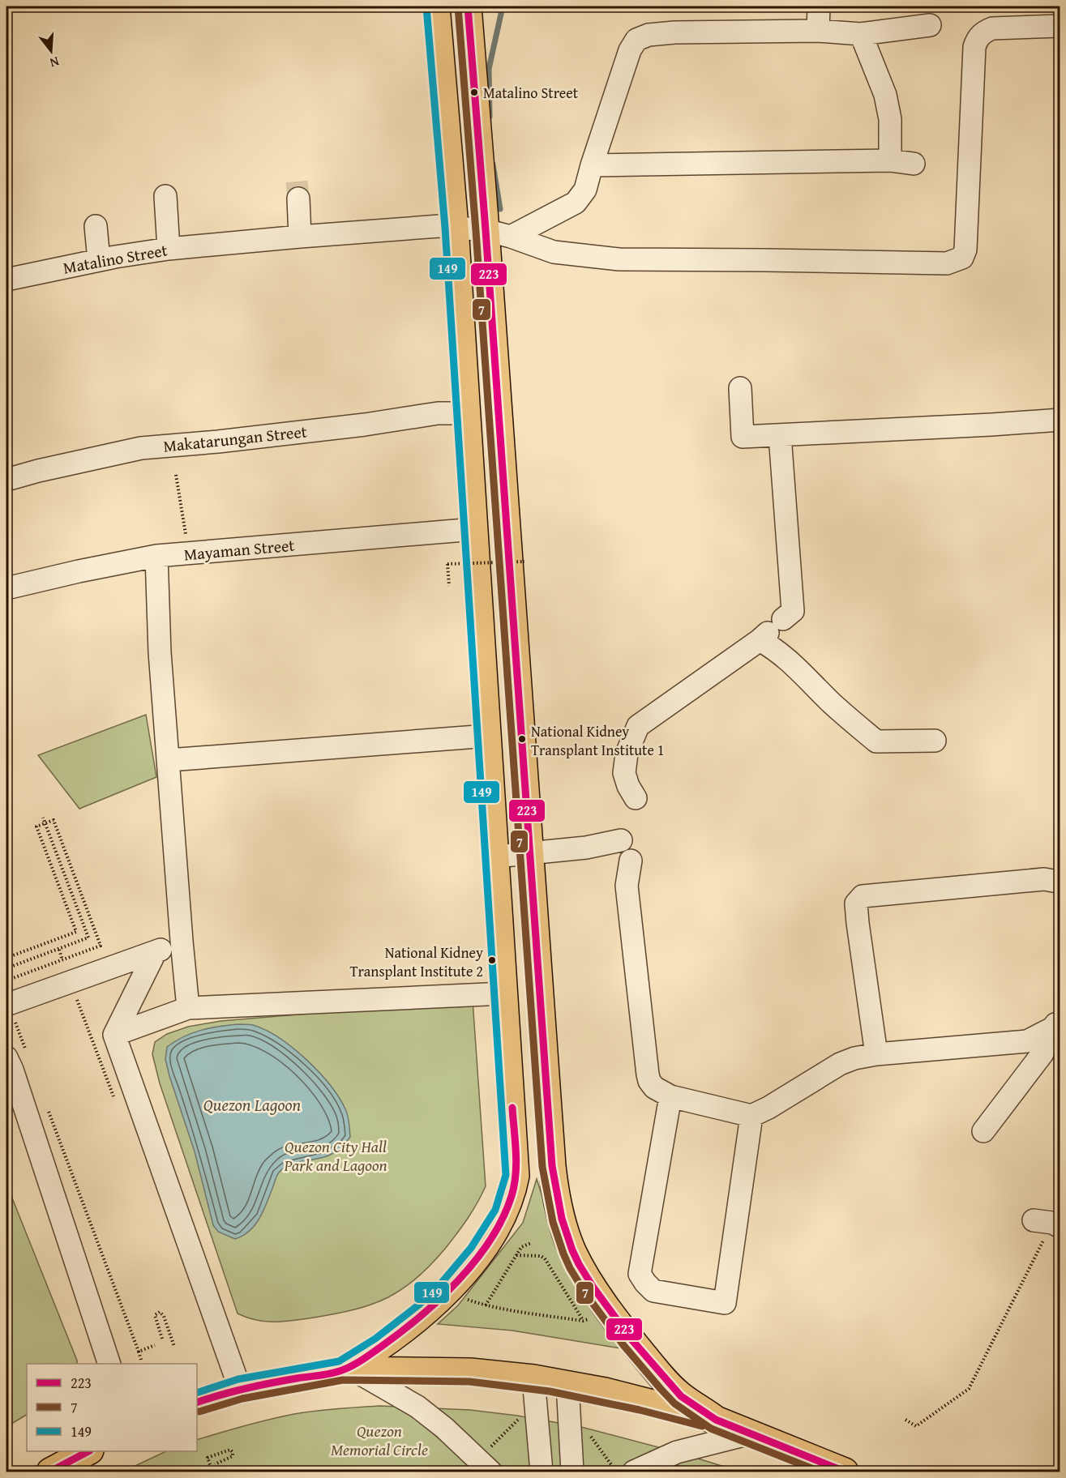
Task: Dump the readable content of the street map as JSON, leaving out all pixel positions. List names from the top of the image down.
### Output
{
  "streets": {
    "street": ["Matalino Street", "Makatarungan Street", "Mayaman Street"]
  },
  "water": ["Quezon Lagoon"],
  "parks": ["Quezon City Hall Park and Lagoon", "Quezon Memorial Circle"],
  "places": ["Matalino Street", "National Kidney Transplant Institute 1", "National Kidney Transplant Institute 2"],
  "lines": ["transit line 223", "transit line 7", "transit line 149"],
  "legend": ["223", "7", "149"],
  "north": "bottom"
}
